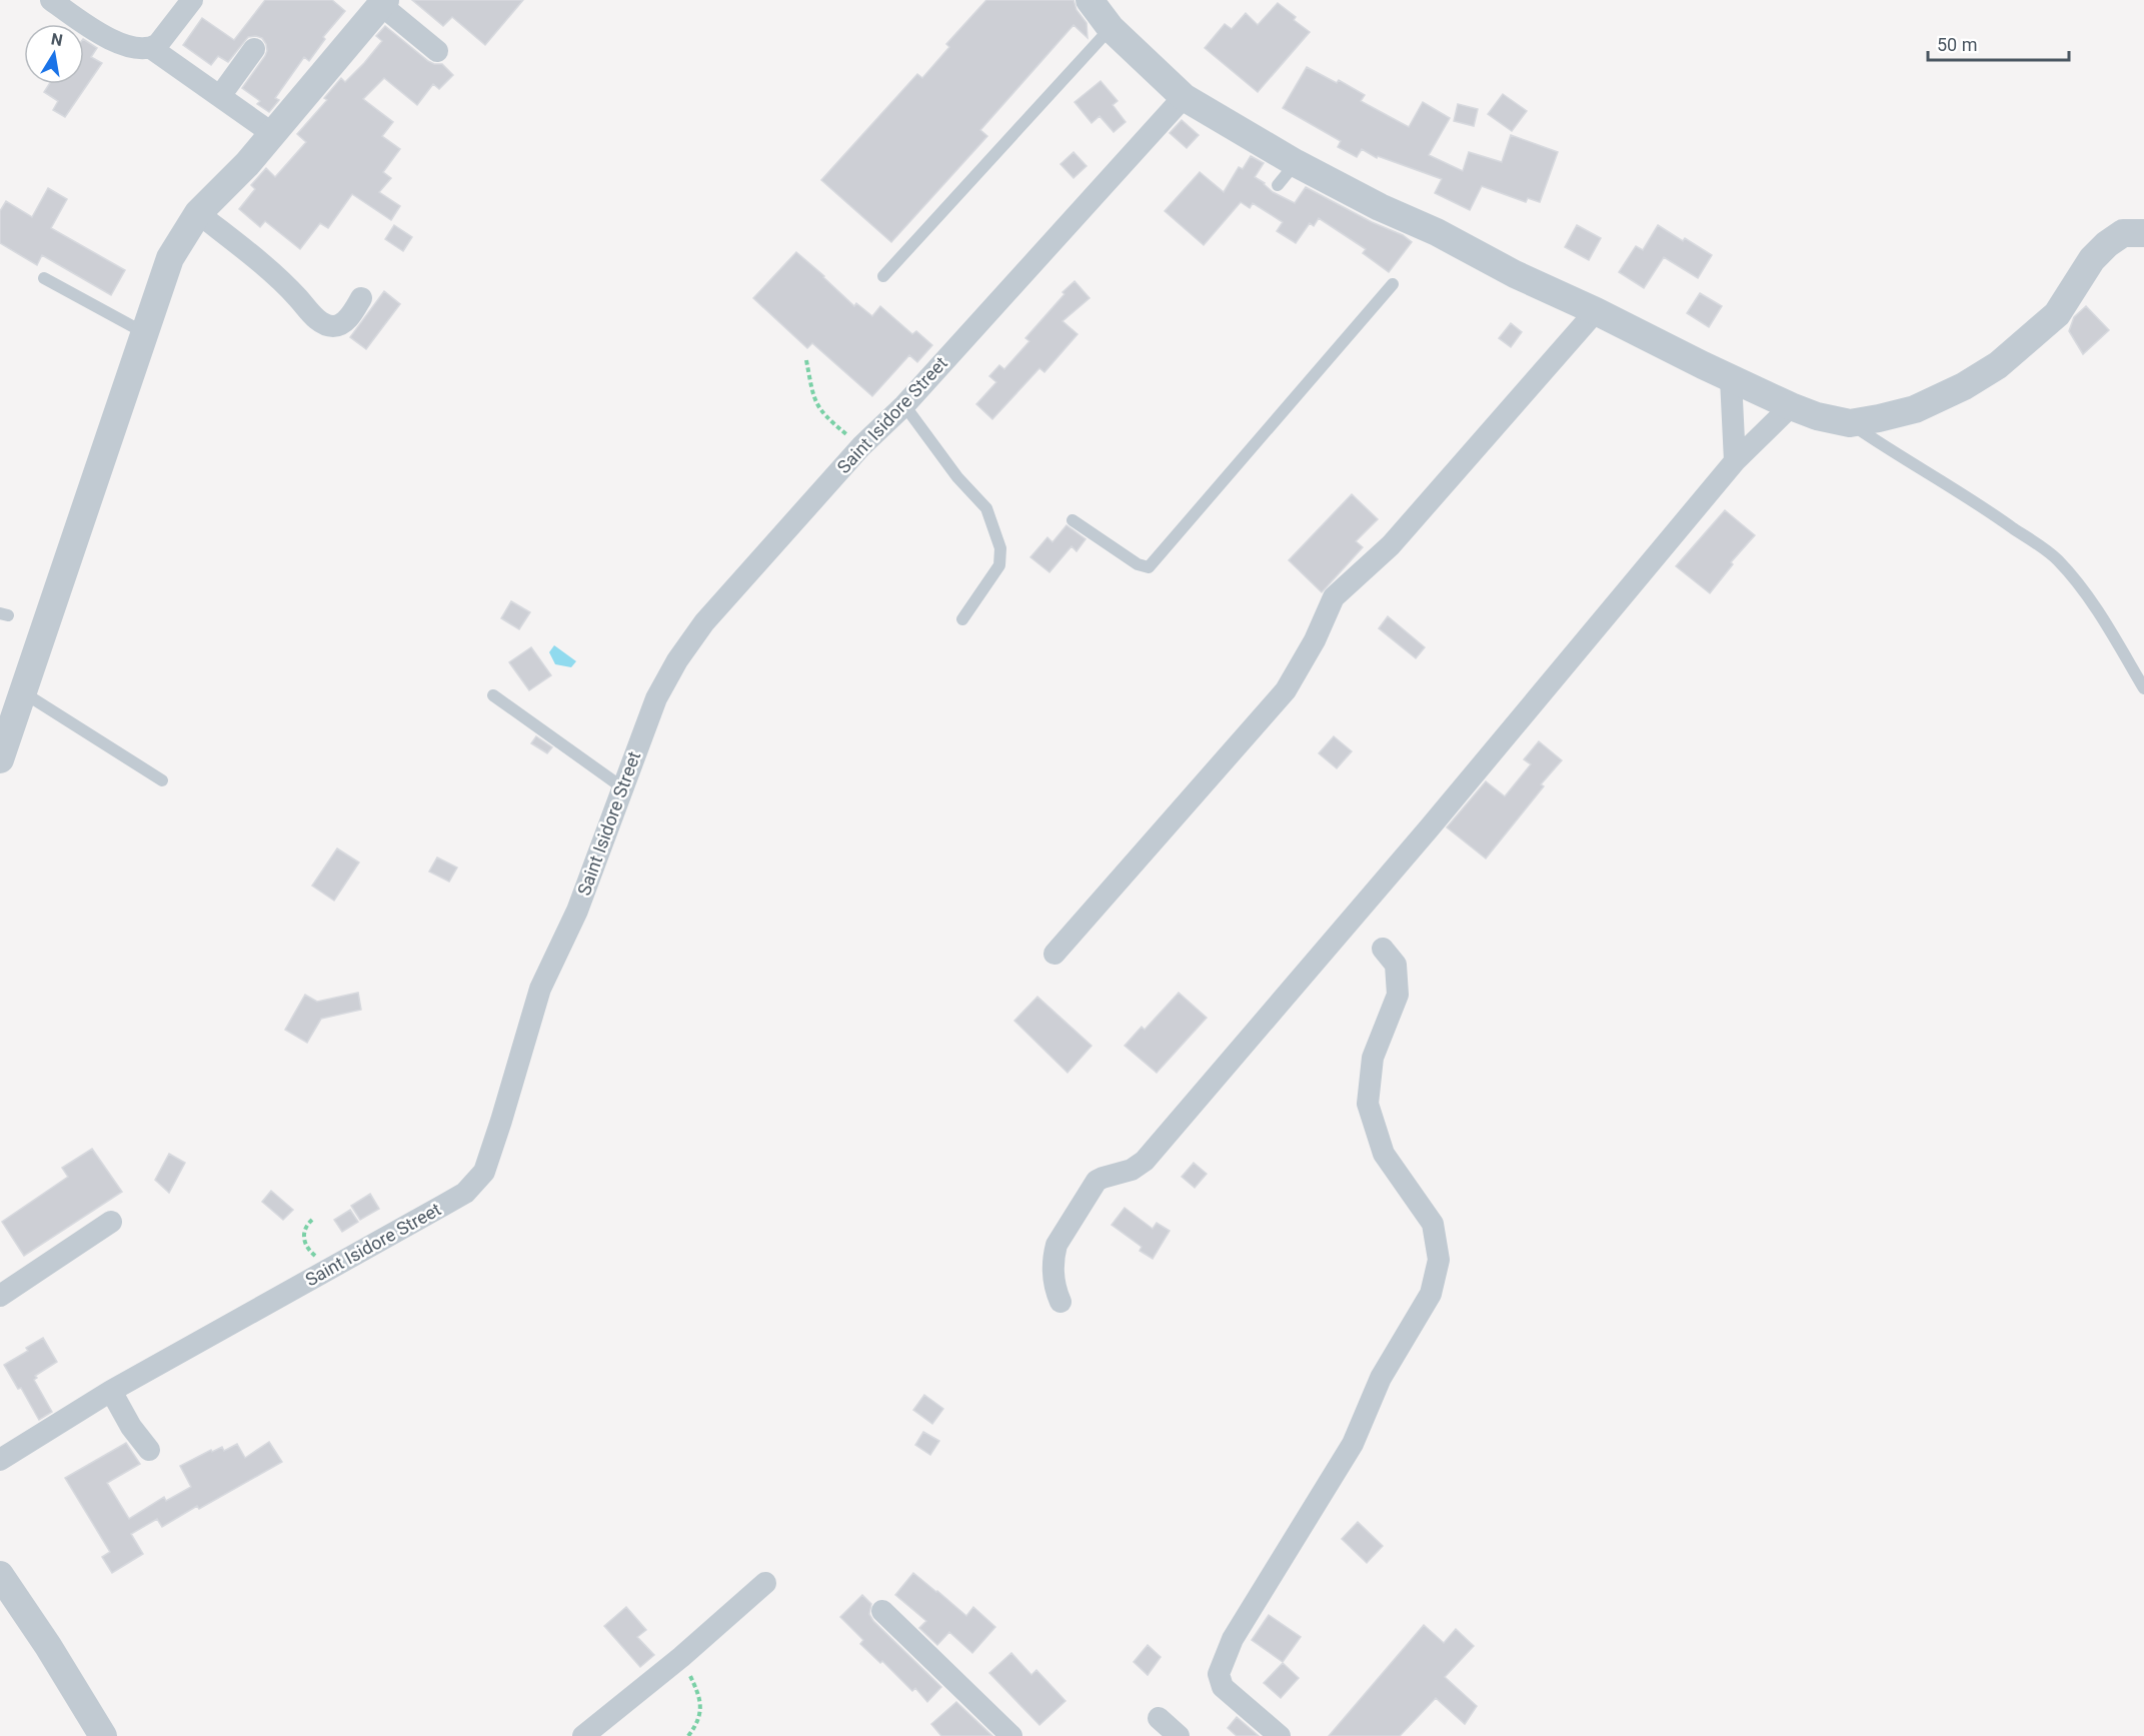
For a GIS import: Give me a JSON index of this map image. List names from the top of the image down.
{
  "streets": {
    "street": ["Saint Isidore Street"]
  },
  "scale_bar": "50 m",
  "north": "top"
}
